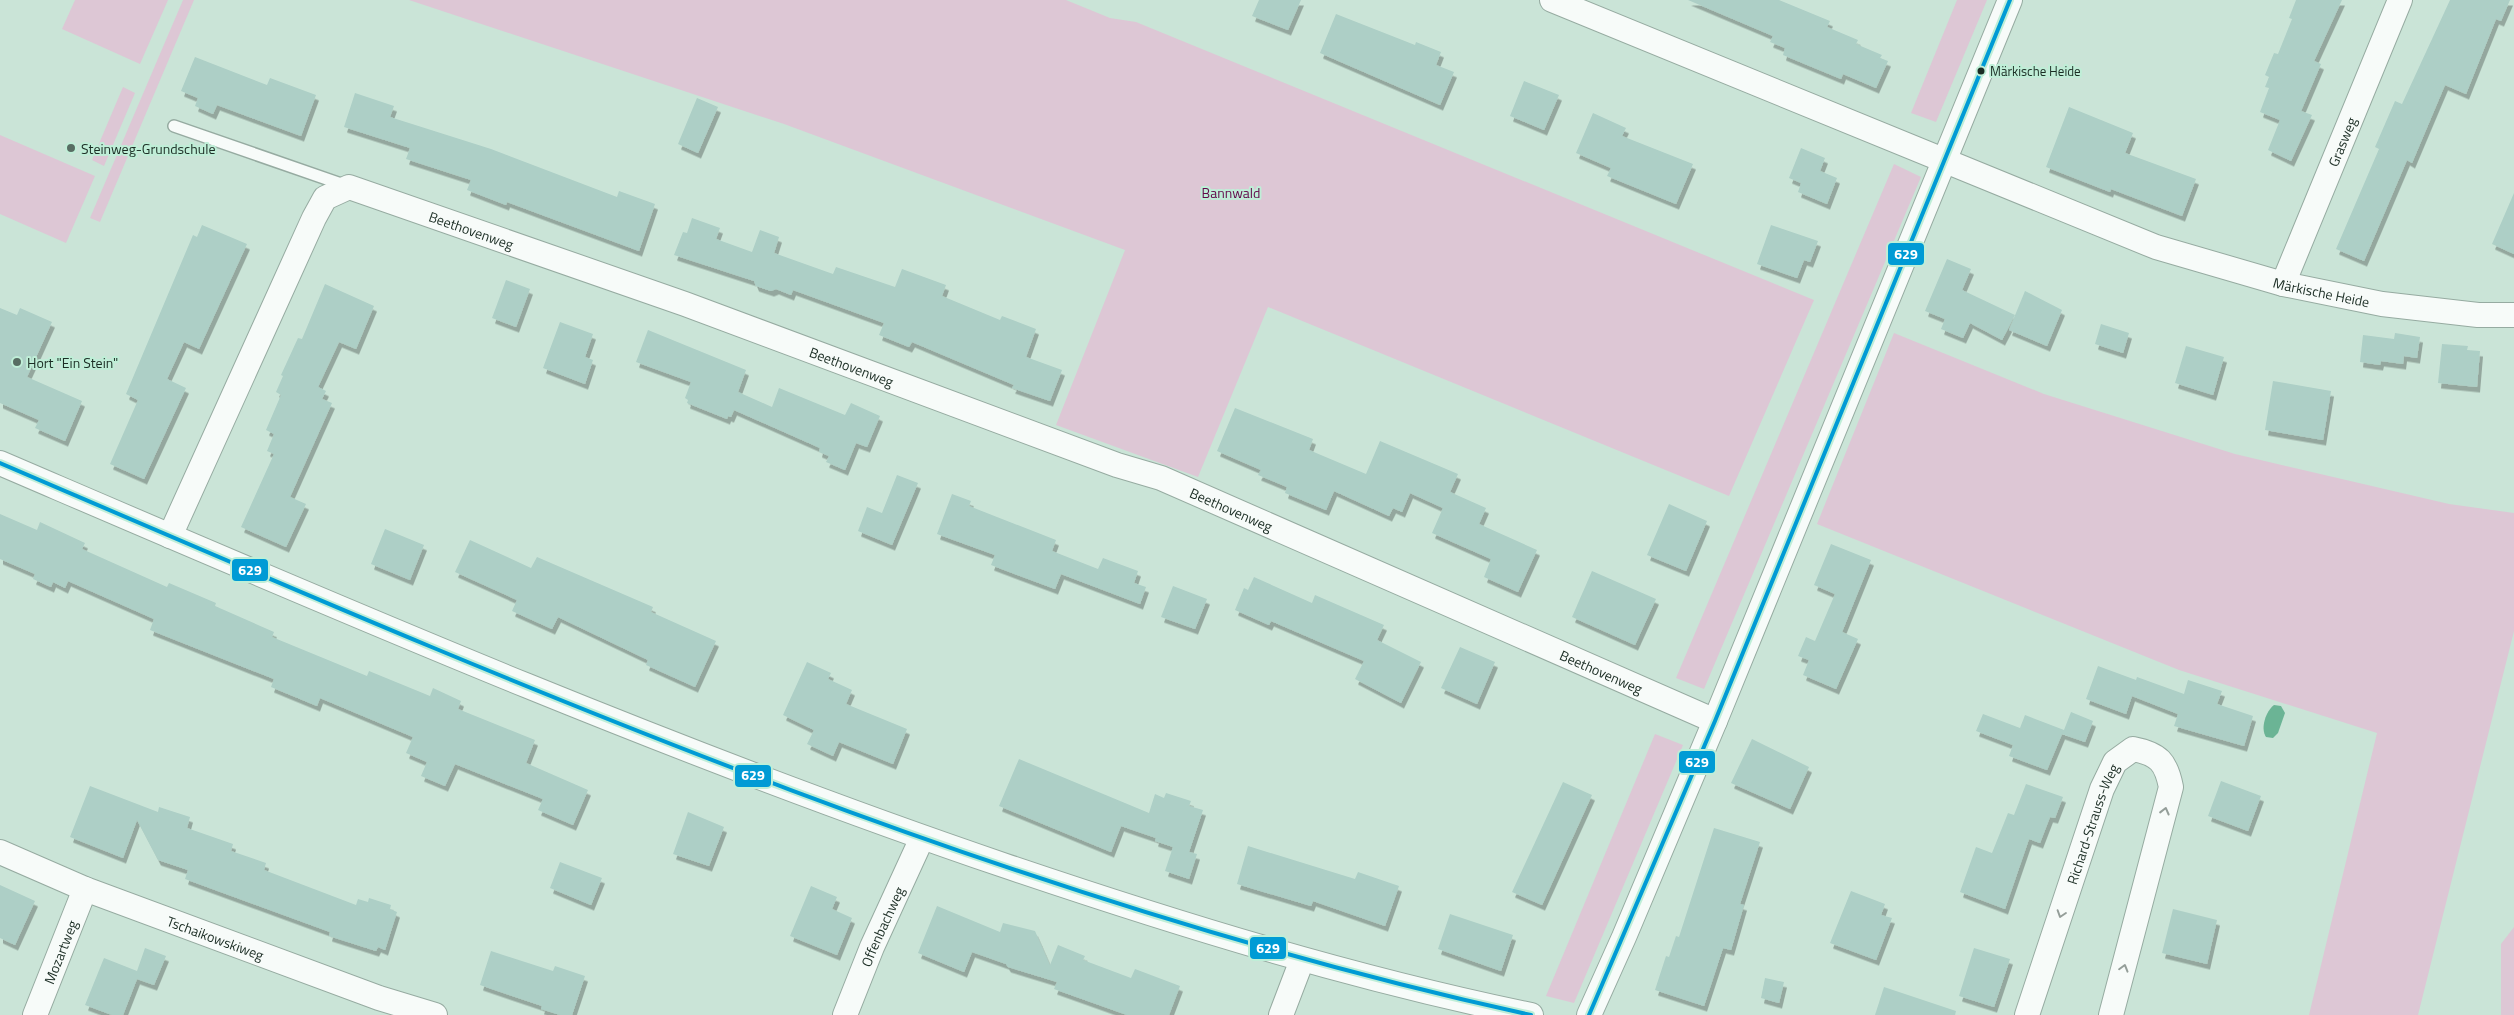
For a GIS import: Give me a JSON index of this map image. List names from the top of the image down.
{
  "streets": {
    "street": [
      "Grasweg",
      "Beethovenweg",
      "Märkische Heide",
      "Richard-Strauss-Weg",
      "Offenbachweg",
      "Tschaikowskiweg",
      "Mozartweg"
    ]
  },
  "crossings": [
    ["Grasweg", "Märkische Heide"],
    ["Tschaikowskiweg", "Mozartweg"]
  ],
  "parks": ["Bannwald"],
  "places": ["Märkische Heide", "Steinweg-Grundschule", "Hort \"Ein Stein\""],
  "lines": ["transit line 629"]
}
